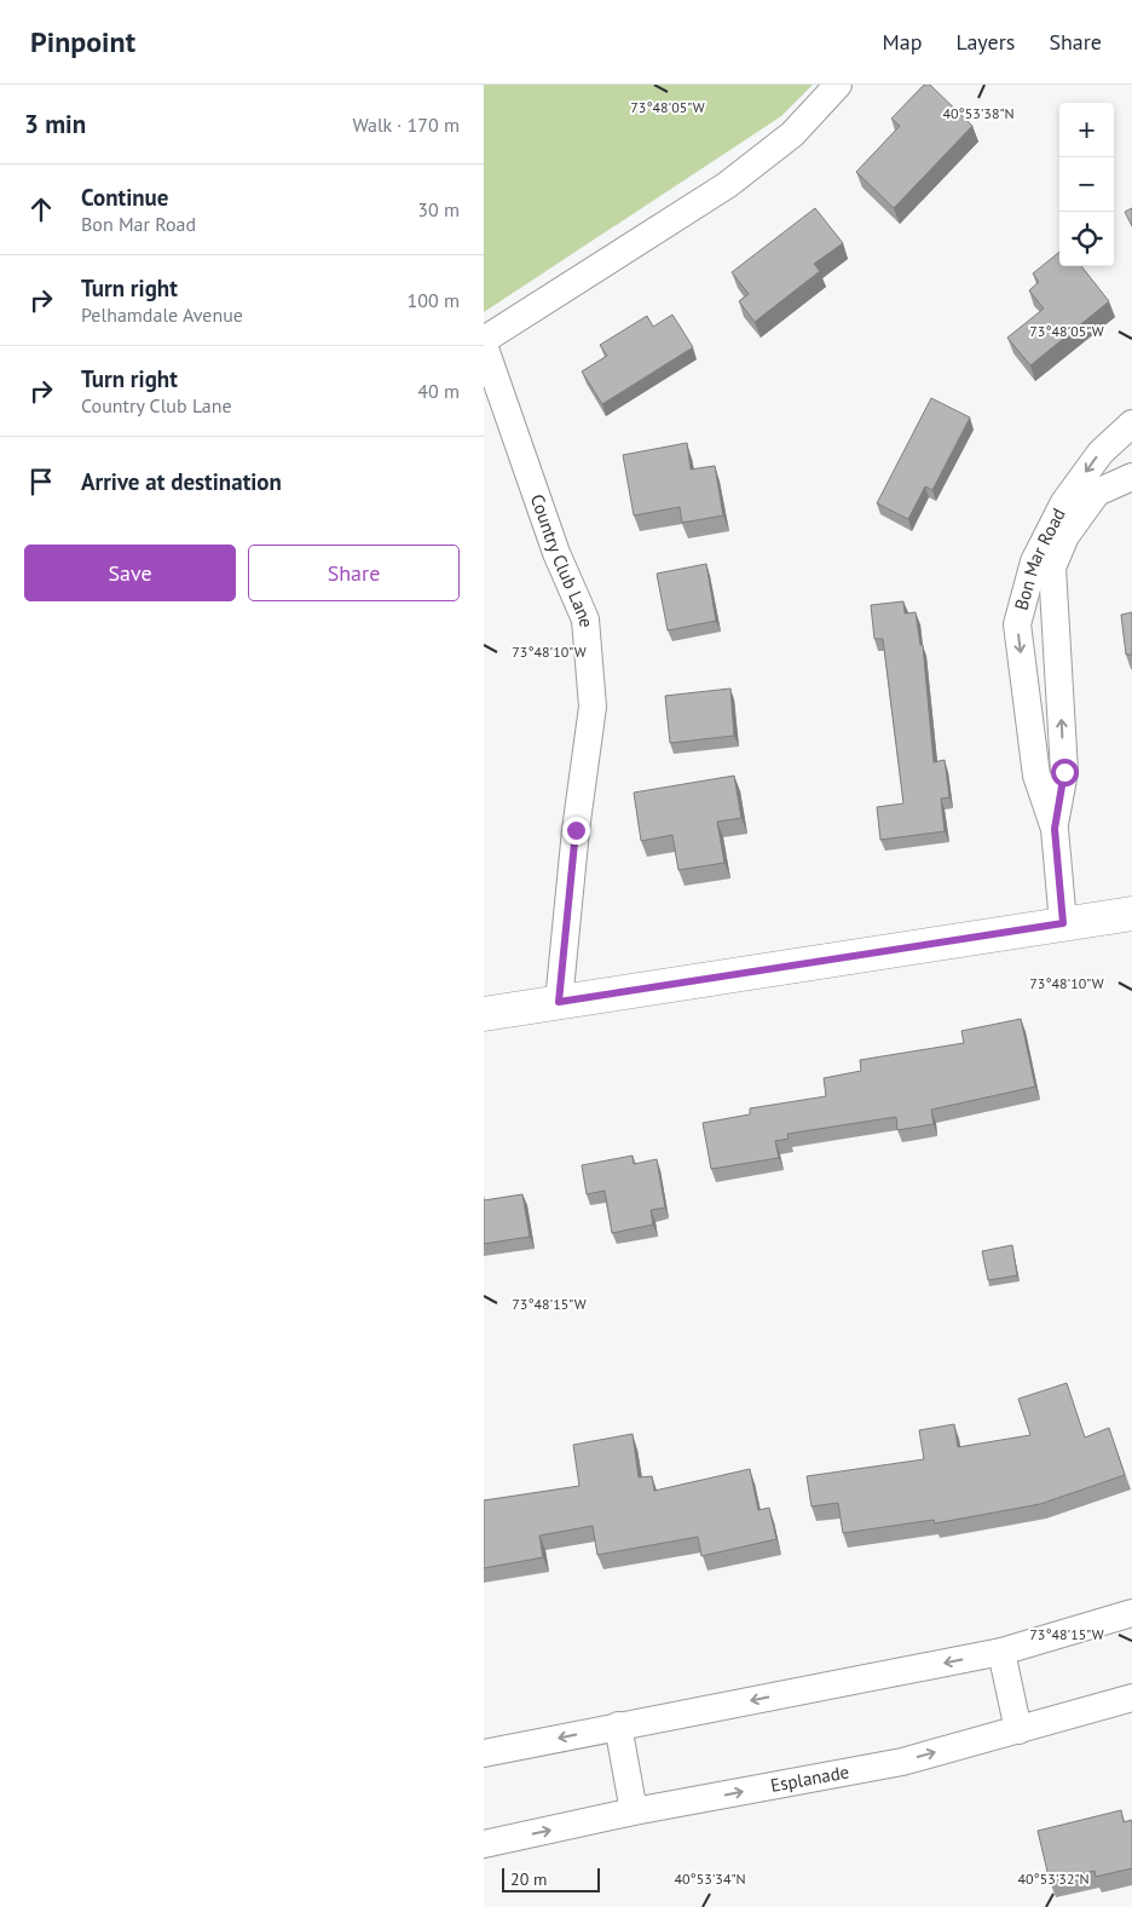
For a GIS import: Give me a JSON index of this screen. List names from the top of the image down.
{
  "streets": {
    "street": ["Bon Mar Road", "Country Club Lane", "Esplanade"]
  },
  "scale_bar": "20 m",
  "page": {
    "header": "Pinpoint",
    "nav": ["Map", "Layers", "Share"],
    "heading": ["3 min", "Walk · 170 m"],
    "map_buttons": ["+", "−"],
    "list": [
      ["Continue", "Bon Mar Road", "30 m"],
      ["Turn right", "Pelhamdale Avenue", "100 m"],
      ["Turn right", "Country Club Lane", "40 m"],
      "Arrive at destination"
    ],
    "buttons": ["Save", "Share"],
    "scale": "20 m"
  },
  "coordinates": [
    "73°48'05\"W",
    "40°53'38\"N",
    "73°48'10\"W",
    "73°48'15\"W",
    "40°53'34\"N",
    "40°53'32\"N"
  ]
}
